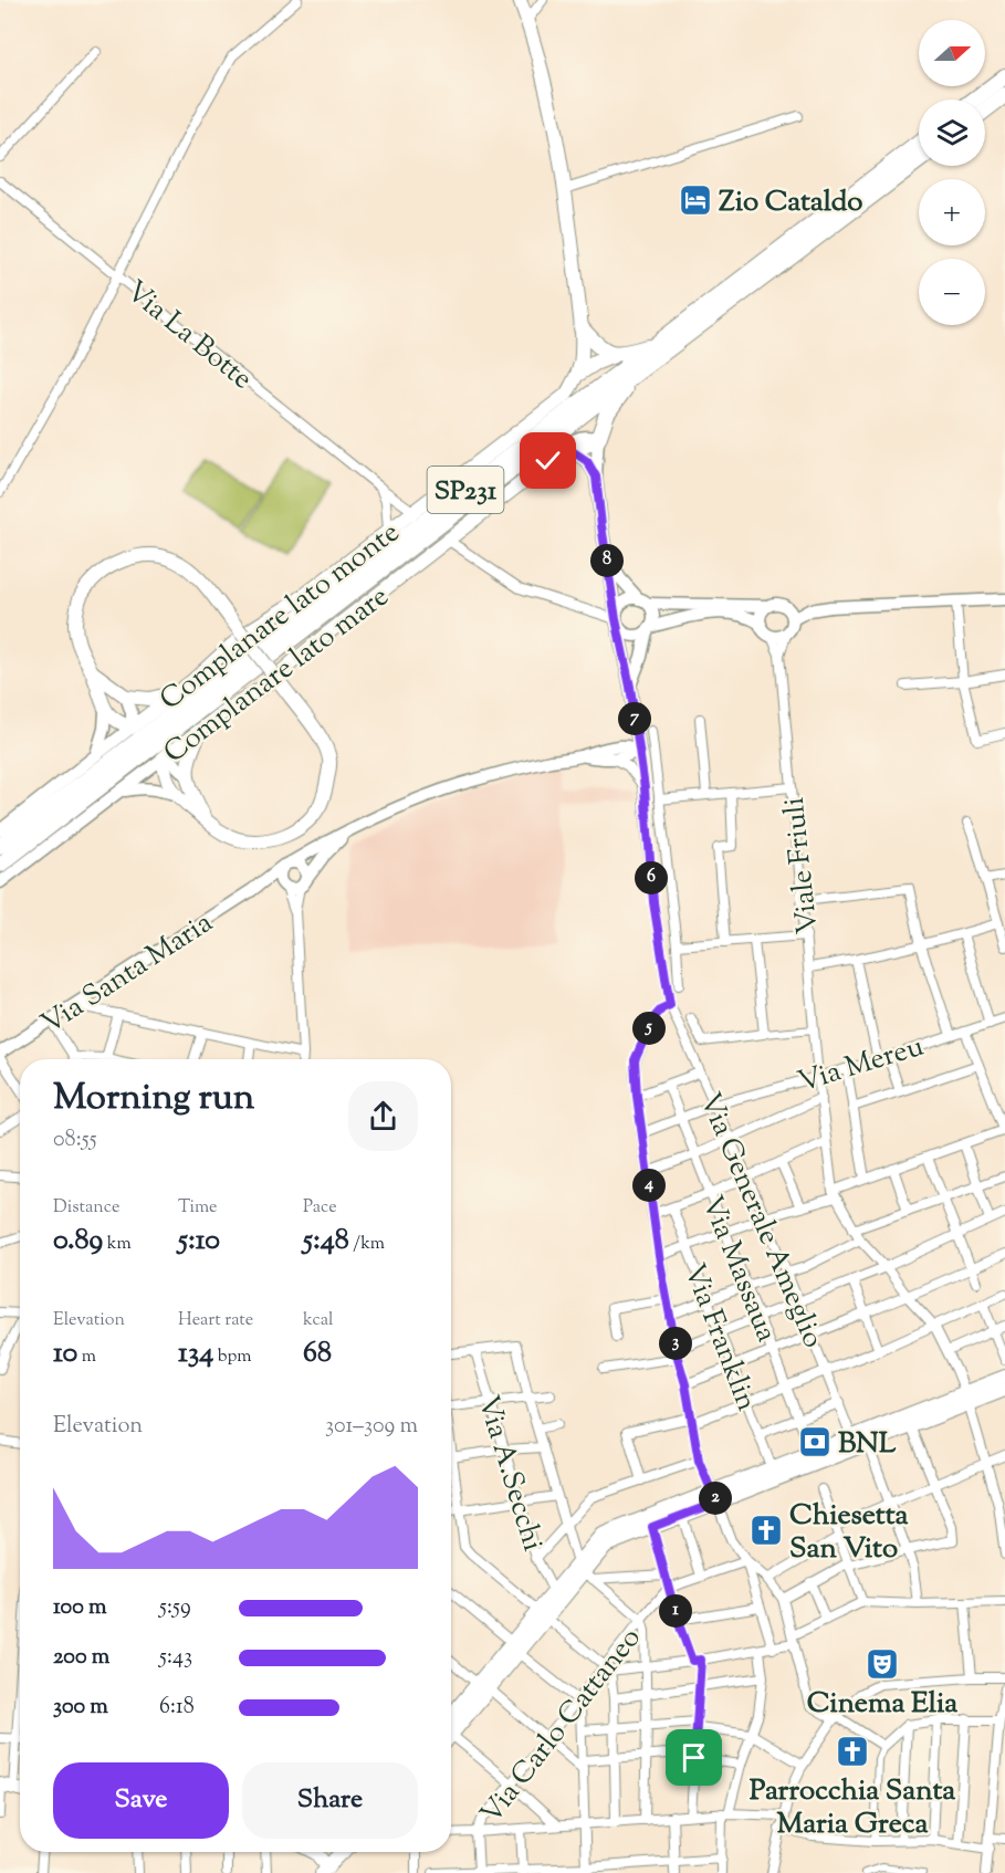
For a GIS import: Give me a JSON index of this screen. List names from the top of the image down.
{
  "streets": {
    "highway": ["SP231"],
    "main road": ["Complanare lato monte", "Complanare lato mare"],
    "street": [
      "Via La Botte",
      "Viale Friuli",
      "Via Santa Maria",
      "Via Mereu",
      "Via Generale Ameglio",
      "Via Massaua",
      "Via Franklin",
      "Via A.Secchi",
      "Via Carlo Cattaneo"
    ]
  },
  "crossings": [
    ["Via La Botte", "Complanare lato monte"],
    ["Viale Friuli", "Via Mereu"],
    ["Via Santa Maria", "Via Generale Ameglio"],
    ["Via Mereu", "Via Generale Ameglio"],
    ["Via Mereu", "Via Massaua"]
  ],
  "places": {
    "hotel": ["Zio Cataldo"],
    "bank": ["BNL"],
    "church": ["Chiesetta San Vito", "Parrocchia Santa Maria Greca"],
    "theatre": ["Cinema Elia"]
  },
  "north": "right",
  "page": {
    "map_buttons": ["+", "−"],
    "pins": [
      "8",
      "7",
      "6",
      "5",
      "4",
      "3",
      "2",
      "1"
    ],
    "heading": ["Morning run", "08:55"],
    "stats": [
      ["Distance", "0.89 km"],
      ["Time", "5:10"],
      ["Pace", "5:48 /km"],
      ["Elevation", "10 m"],
      ["Heart rate", "134 bpm"],
      ["kcal", "68"]
    ],
    "chart": ["Elevation", "301–309 m"],
    "list": [
      {
        "name": "100 m",
        "note": "5:59"
      },
      {
        "name": "200 m",
        "note": "5:43"
      },
      {
        "name": "300 m",
        "note": "6:18"
      }
    ],
    "buttons": ["Save", "Share"]
  }
}
